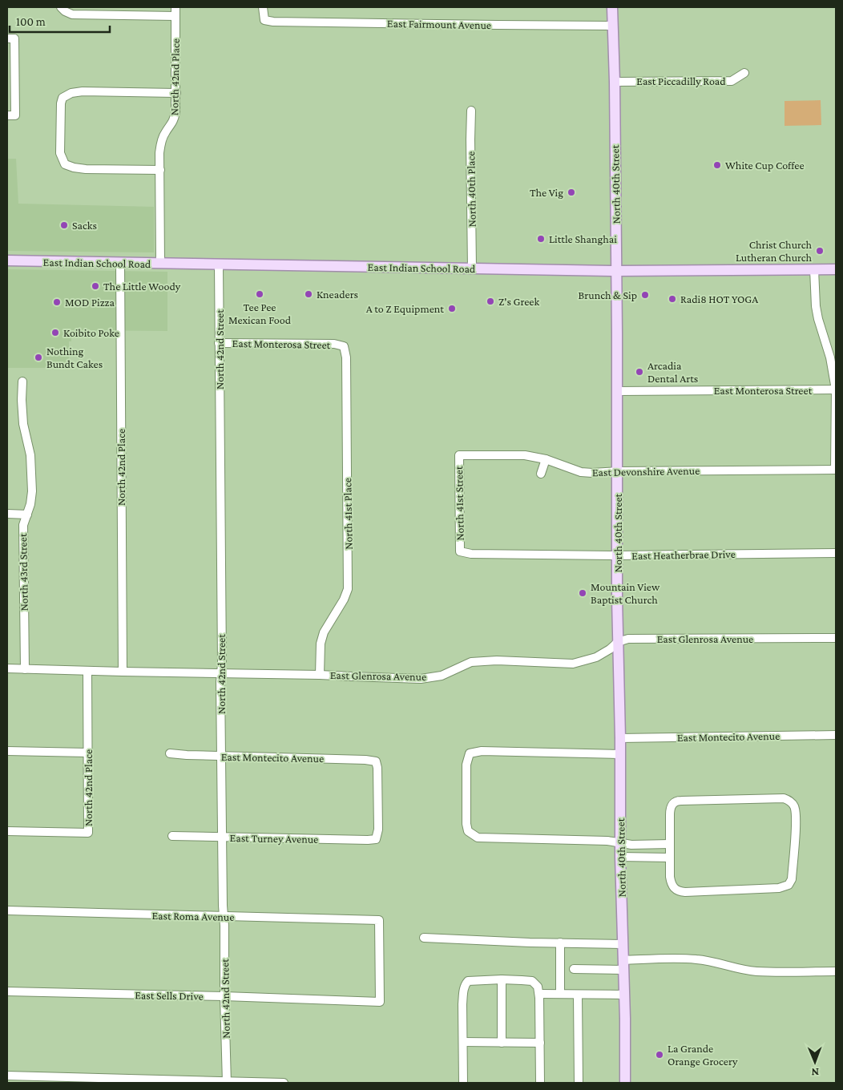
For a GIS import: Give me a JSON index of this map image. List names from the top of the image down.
{
  "streets": {
    "main road": ["North 40th Street", "East Indian School Road"],
    "street": [
      "East Fairmount Avenue",
      "North 42nd Place",
      "East Piccadilly Road",
      "North 40th Place",
      "East Monterosa Street",
      "North 42nd Street",
      "East Devonshire Avenue",
      "North 41st Street",
      "North 41st Place",
      "East Heatherbrae Drive",
      "North 43rd Street",
      "East Glenrosa Avenue",
      "East Montecito Avenue",
      "East Turney Avenue",
      "East Roma Avenue",
      "East Sells Drive"
    ]
  },
  "crossings": [
    ["East Fairmount Avenue", "North 40th Street"],
    ["North 42nd Place", "East Indian School Road"],
    ["North 42nd Place", "East Glenrosa Avenue"],
    ["East Piccadilly Road", "North 40th Street"],
    ["North 40th Street", "East Indian School Road"],
    ["North 40th Street", "East Monterosa Street"],
    ["North 40th Street", "East Devonshire Avenue"],
    ["North 40th Street", "East Heatherbrae Drive"],
    ["North 40th Street", "East Glenrosa Avenue"],
    ["North 40th Street", "East Montecito Avenue"],
    ["North 40th Place", "East Indian School Road"],
    ["East Indian School Road", "North 42nd Street"],
    ["East Monterosa Street", "North 42nd Street"],
    ["East Monterosa Street", "North 41st Place"],
    ["North 42nd Street", "East Glenrosa Avenue"],
    ["North 42nd Street", "East Montecito Avenue"],
    ["North 42nd Street", "East Turney Avenue"],
    ["North 42nd Street", "East Roma Avenue"],
    ["North 42nd Street", "East Sells Drive"],
    ["East Devonshire Avenue", "North 41st Street"],
    ["North 41st Street", "East Heatherbrae Drive"],
    ["North 41st Place", "East Glenrosa Avenue"],
    ["North 43rd Street", "East Glenrosa Avenue"],
    ["East Montecito Avenue", "East Turney Avenue"],
    ["East Roma Avenue", "East Sells Drive"]
  ],
  "places": [
    "White Cup Coffee",
    "The Vig",
    "Sacks",
    "Little Shanghai",
    "Christ Church Lutheran Church",
    "The Little Woody",
    "Tee Pee Mexican Food",
    "Kneaders",
    "Brunch & Sip",
    "Radi8 HOT YOGA",
    "Z's Greek",
    "MOD Pizza",
    "A to Z Equipment",
    "Koibito Poke",
    "Nothing Bundt Cakes",
    "Arcadia Dental Arts",
    "Mountain View Baptist Church",
    "La Grande Orange Grocery"
  ],
  "scale_bar": "100 m",
  "north": "bottom"
}
